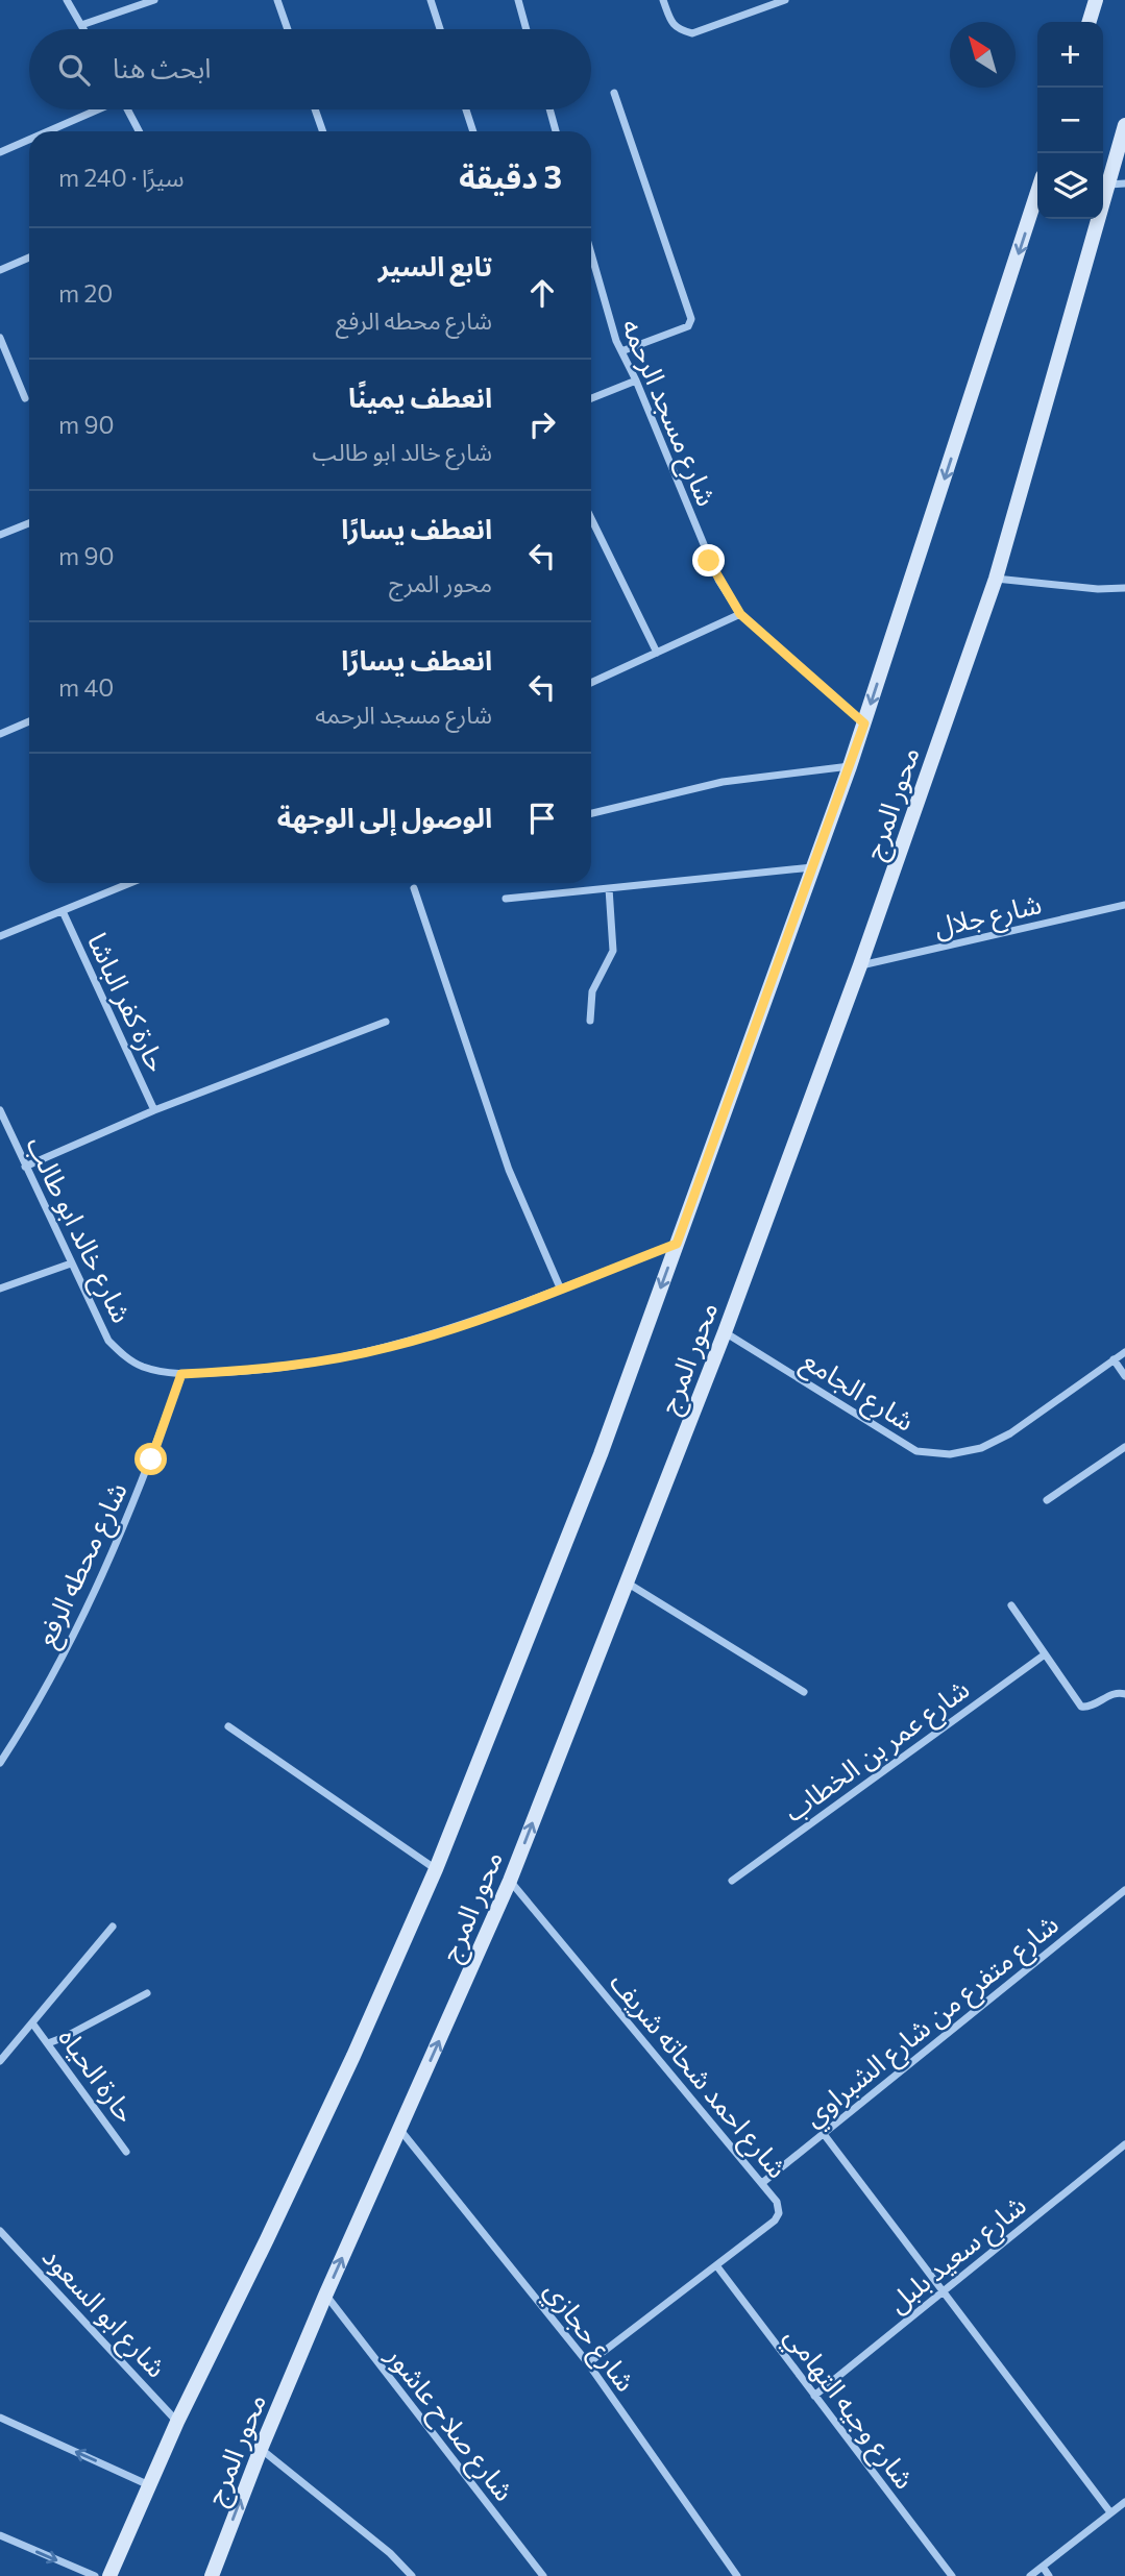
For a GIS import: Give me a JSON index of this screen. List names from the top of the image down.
{
  "streets": {
    "main road": ["محور المرج"],
    "street": [
      "شارع مسجد الرحمه",
      "شارع جلال",
      "حارة كفر الباشا",
      "شارع خالد ابو طالب",
      "شارع الجامع",
      "شارع محطه الرفع",
      "شارع عمر بن الخطاب",
      "شارع متفرع من شارع الشبراوي",
      "حارة الحياه",
      "شارع احمد شحاته شريف",
      "شارع سعيد بلبل",
      "شارع ابو السعود",
      "شارع حجازي",
      "شارع وجيه التهامي",
      "شارع صلاح عاشور"
    ]
  },
  "crossings": [
    ["شارع مسجد الرحمه", "محور المرج"],
    ["محور المرج", "شارع جلال"],
    ["محور المرج", "شارع خالد ابو طالب"],
    ["محور المرج", "شارع الجامع"],
    ["محور المرج", "شارع احمد شحاته شريف"],
    ["محور المرج", "شارع ابو السعود"],
    ["محور المرج", "شارع حجازي"],
    ["محور المرج", "شارع صلاح عاشور"],
    ["شارع خالد ابو طالب", "شارع محطه الرفع"],
    ["شارع متفرع من شارع الشبراوي", "شارع احمد شحاته شريف"],
    ["شارع احمد شحاته شريف", "شارع حجازي"],
    ["شارع احمد شحاته شريف", "شارع وجيه التهامي"],
    ["شارع سعيد بلبل", "شارع وجيه التهامي"]
  ],
  "north": "top left",
  "page": {
    "map_buttons": ["+", "−"],
    "search": "ابحث هنا",
    "heading": ["3 دقيقة", "سيرًا · 240 m"],
    "list": [
      ["تابع السير", "شارع محطه الرفع", "20 m"],
      ["انعطف يمينًا", "شارع خالد ابو طالب", "90 m"],
      ["انعطف يسارًا", "محور المرج", "90 m"],
      ["انعطف يسارًا", "شارع مسجد الرحمه", "40 m"],
      "الوصول إلى الوجهة"
    ]
  }
}
